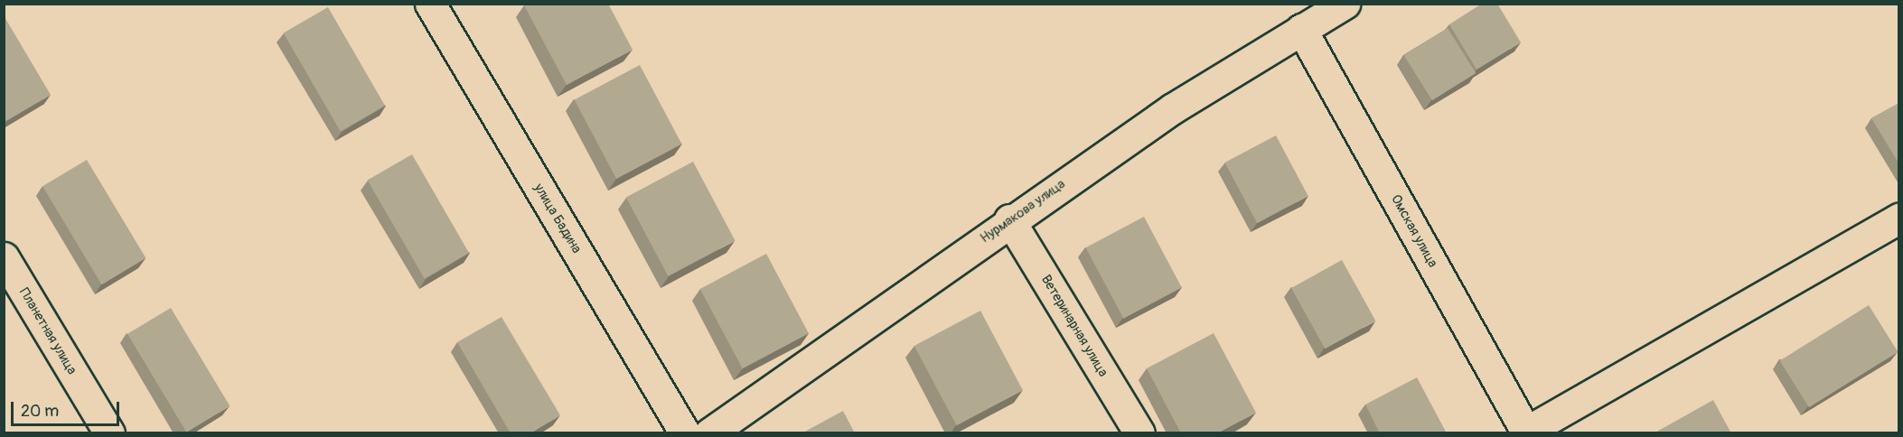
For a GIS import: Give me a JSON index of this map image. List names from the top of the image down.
{
  "streets": {
    "street": [
      "Нурмакова улица",
      "улица Бадина",
      "Омская улица",
      "Ветеринарная улица",
      "Планетная улица"
    ]
  },
  "crossings": [
    ["Нурмакова улица", "Омская улица"],
    ["Нурмакова улица", "Ветеринарная улица"]
  ],
  "scale_bar": "20 m"
}
